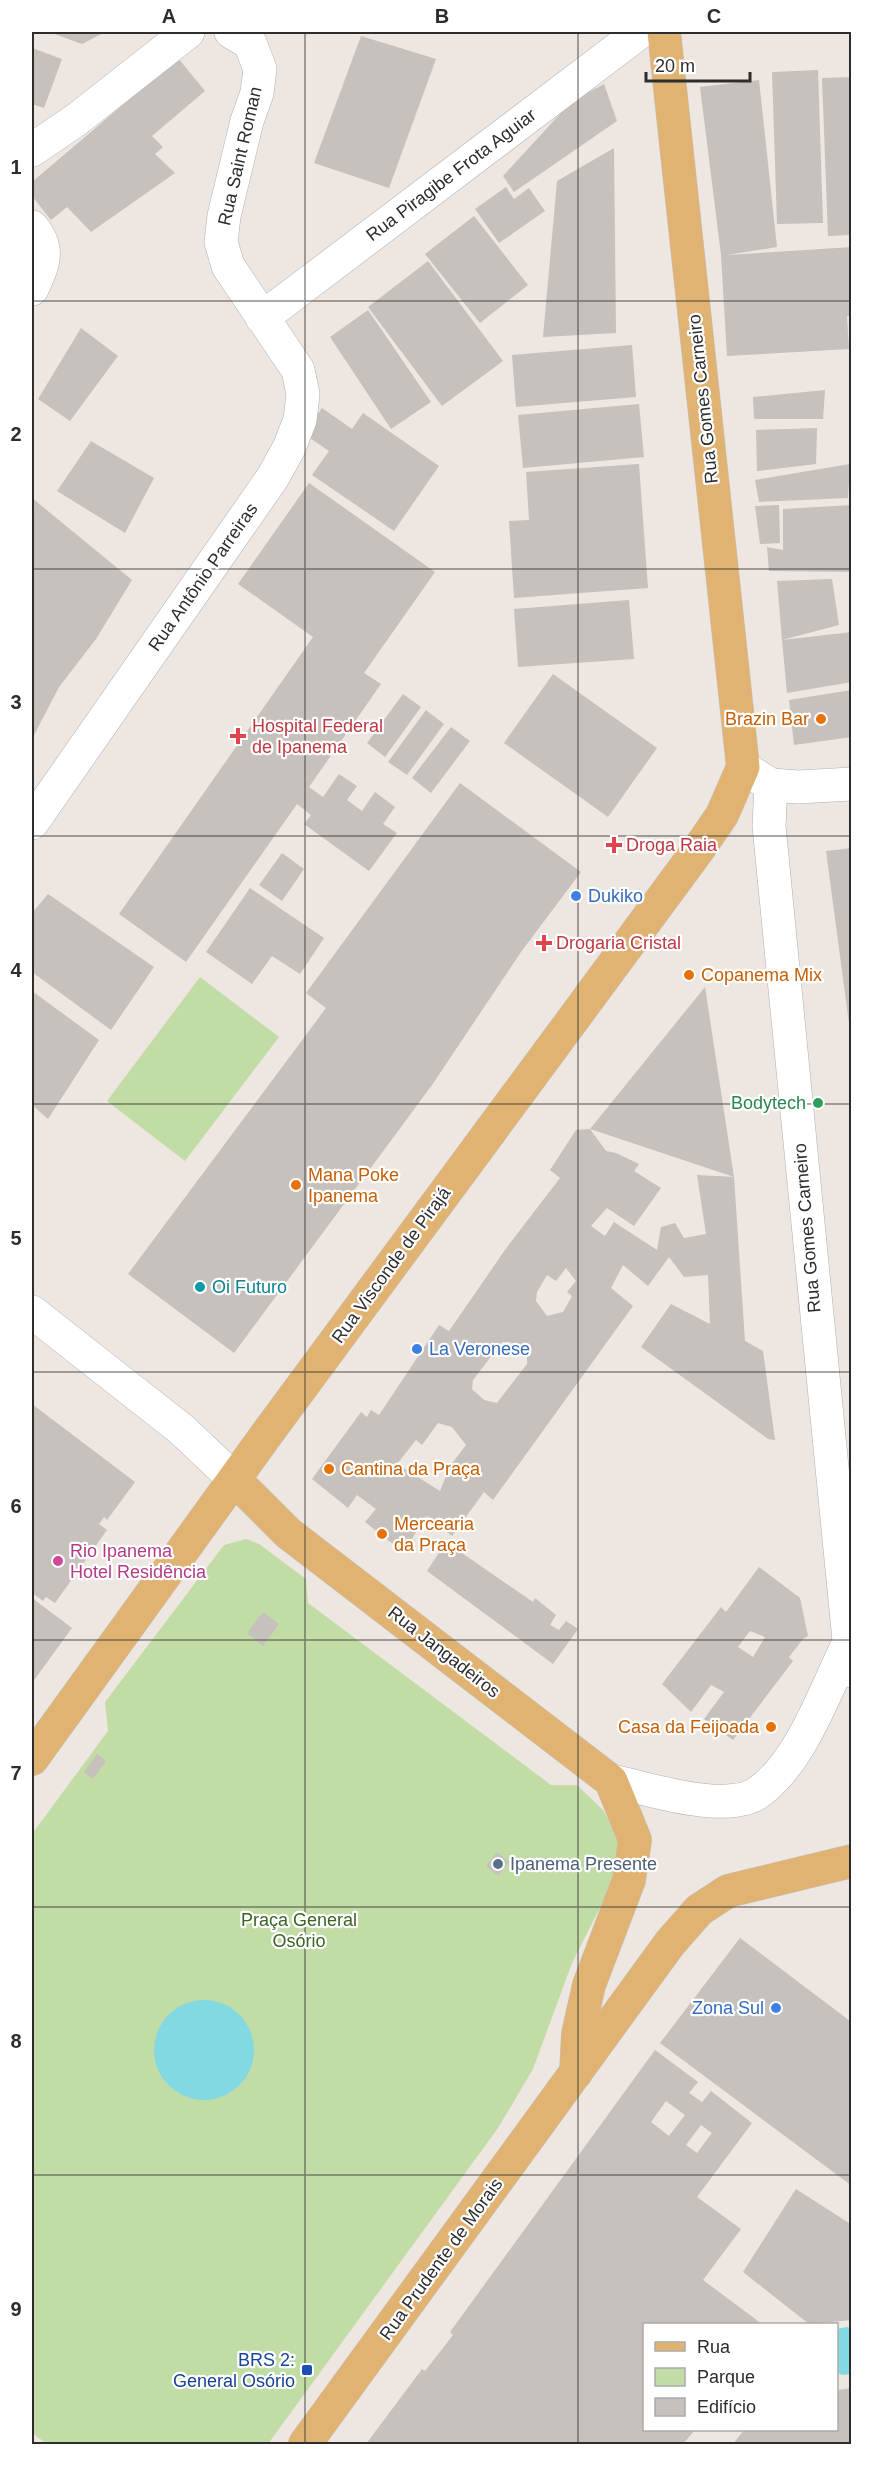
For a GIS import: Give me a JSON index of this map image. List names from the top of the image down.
{
  "streets": {
    "main road": [
      "Rua Gomes Carneiro",
      "Rua Visconde de Pirajá",
      "Rua Jangadeiros",
      "Rua Prudente de Morais"
    ],
    "street": ["Rua Saint Roman", "Rua Piragibe Frota Aguiar", "Rua Antônio Parreiras"]
  },
  "crossings": [
    ["Rua Saint Roman", "Rua Piragibe Frota Aguiar"],
    ["Rua Saint Roman", "Rua Antônio Parreiras"],
    ["Rua Piragibe Frota Aguiar", "Rua Antônio Parreiras"],
    ["Rua Gomes Carneiro", "Rua Visconde de Pirajá"],
    ["Rua Gomes Carneiro", "Rua Jangadeiros"],
    ["Rua Visconde de Pirajá", "Rua Jangadeiros"]
  ],
  "parks": ["Praça General Osório"],
  "places": {
    "other": [
      "Brazin Bar",
      "Dukiko",
      "Copanema Mix",
      "Bodytech",
      "Mana Poke Ipanema",
      "Oi Futuro",
      "La Veronese",
      "Cantina da Praça",
      "Mercearia da Praça",
      "Rio Ipanema Hotel Residência",
      "Casa da Feijoada",
      "Ipanema Presente",
      "Zona Sul"
    ],
    "health": ["Hospital Federal de Ipanema", "Droga Raia", "Drogaria Cristal"],
    "transit": ["BRS 2: General Osório"]
  },
  "legend": ["Rua", "Parque", "Edifício"],
  "scale_bar": "20 m",
  "grid": {
    "columns": ["A", "B", "C"],
    "rows": [
      "1",
      "2",
      "3",
      "4",
      "5",
      "6",
      "7",
      "8",
      "9"
    ]
  }
}
